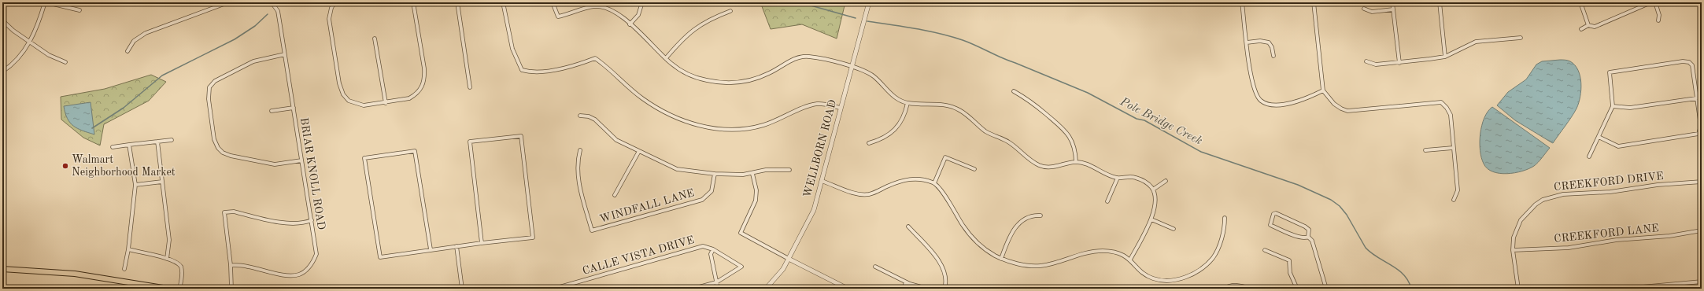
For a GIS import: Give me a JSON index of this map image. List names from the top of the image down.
{
  "streets": {
    "street": [
      "WELLBORN ROAD",
      "BRIAR KNOLL ROAD",
      "CREEKFORD DRIVE",
      "WINDFALL LANE",
      "CREEKFORD LANE",
      "CALLE VISTA DRIVE"
    ]
  },
  "crossings": [
    ["CREEKFORD DRIVE", "CREEKFORD LANE"]
  ],
  "water": ["Pole Bridge Creek"],
  "places": ["Walmart Neighborhood Market"]
}
